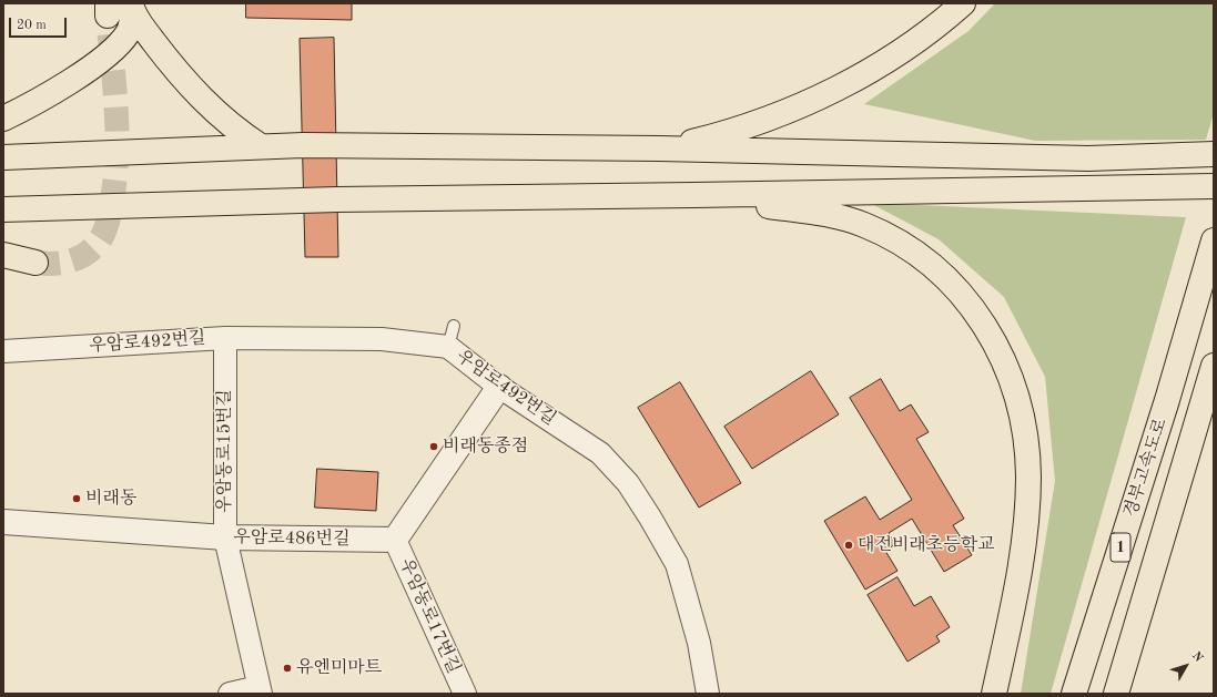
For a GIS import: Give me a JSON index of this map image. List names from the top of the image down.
{
  "streets": {
    "main road": ["경부고속도로", "1"],
    "street": [
      "우암로492번길",
      "우암동로15번길",
      "우암로486번길",
      "우암동로17번길"
    ]
  },
  "crossings": [
    ["우암로492번길", "우암동로15번길"],
    ["우암동로15번길", "우암로486번길"],
    ["우암로486번길", "우암동로17번길"]
  ],
  "places": [
    "비래동종점",
    "비래동",
    "대전비래초등학교",
    "유엔미마트"
  ],
  "scale_bar": "20 m",
  "north": "top right"
}
